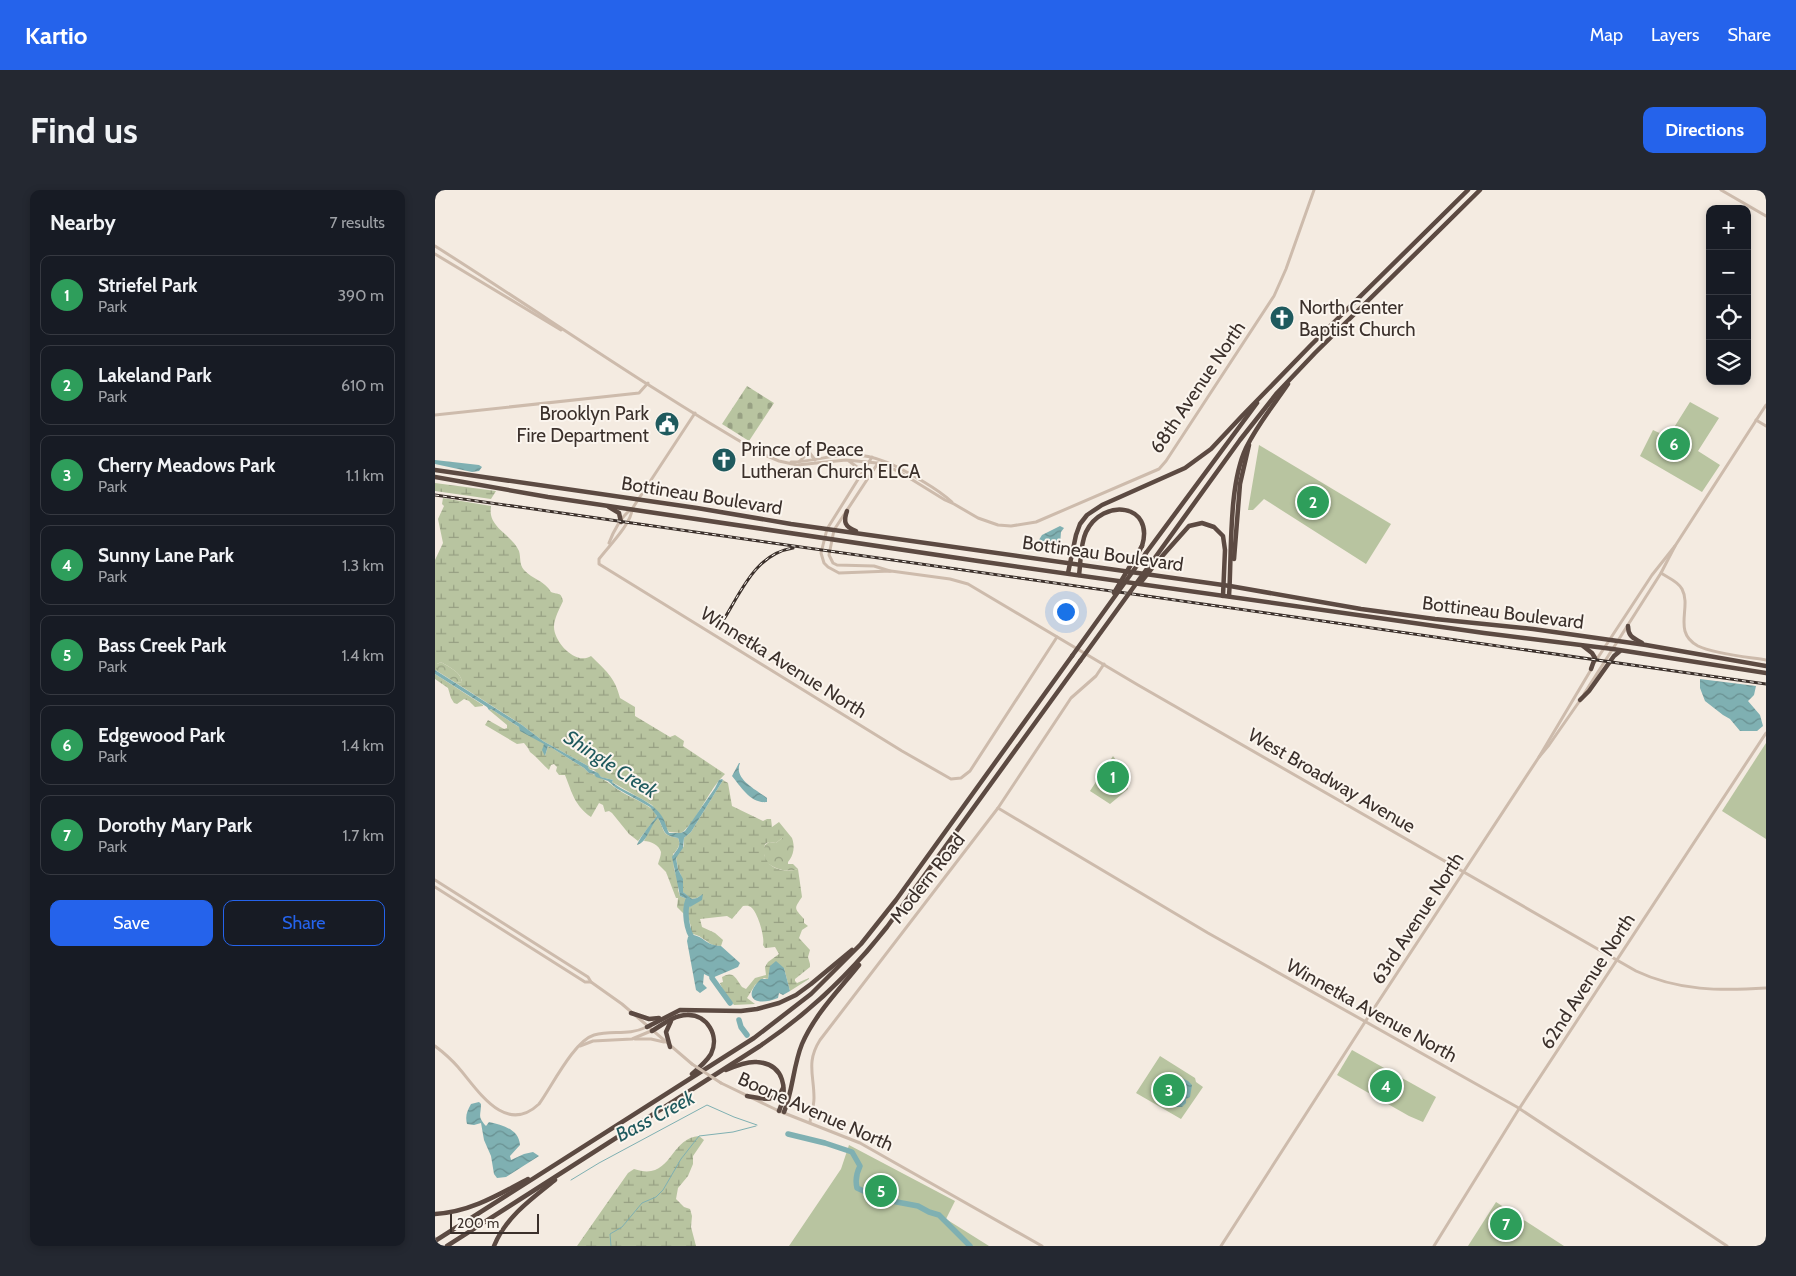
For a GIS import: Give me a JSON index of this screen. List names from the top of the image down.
{
  "streets": {
    "highway": ["Bottineau Boulevard"],
    "street": [
      "68th Avenue North",
      "Winnetka Avenue North",
      "West Broadway Avenue",
      "Modern Road",
      "63rd Avenue North",
      "62nd Avenue North",
      "Boone Avenue North"
    ]
  },
  "crossings": [
    ["Bottineau Boulevard", "West Broadway Avenue"],
    ["Bottineau Boulevard", "63rd Avenue North"],
    ["Winnetka Avenue North", "West Broadway Avenue"],
    ["Winnetka Avenue North", "Modern Road"],
    ["Winnetka Avenue North", "63rd Avenue North"],
    ["Winnetka Avenue North", "62nd Avenue North"],
    ["West Broadway Avenue", "Modern Road"],
    ["West Broadway Avenue", "63rd Avenue North"],
    ["West Broadway Avenue", "62nd Avenue North"],
    ["Modern Road", "Boone Avenue North"]
  ],
  "water": ["Shingle Creek", "Bass Creek"],
  "places": {
    "church": ["North Center Baptist Church", "Prince of Peace Lutheran Church ELCA"],
    "public building": ["Brooklyn Park Fire Department"]
  },
  "scale_bar": "200 m",
  "page": {
    "header": "Kartio",
    "nav": ["Map", "Layers", "Share"],
    "buttons": [
      "Directions",
      ["Save", "Share"]
    ],
    "title": "Find us",
    "heading": ["Nearby", "7 results"],
    "map_buttons": ["+", "−"],
    "list": [
      {
        "mark": "1",
        "name": "Striefel Park",
        "note": "Park",
        "value": "390 m"
      },
      {
        "mark": "2",
        "name": "Lakeland Park",
        "note": "Park",
        "value": "610 m"
      },
      {
        "mark": "3",
        "name": "Cherry Meadows Park",
        "note": "Park",
        "value": "1.1 km"
      },
      {
        "mark": "4",
        "name": "Sunny Lane Park",
        "note": "Park",
        "value": "1.3 km"
      },
      {
        "mark": "5",
        "name": "Bass Creek Park",
        "note": "Park",
        "value": "1.4 km"
      },
      {
        "mark": "6",
        "name": "Edgewood Park",
        "note": "Park",
        "value": "1.4 km"
      },
      {
        "mark": "7",
        "name": "Dorothy Mary Park",
        "note": "Park",
        "value": "1.7 km"
      }
    ],
    "pins": [
      "6",
      "2",
      "1",
      "4",
      "3",
      "5",
      "7"
    ],
    "scale": "200 m"
  }
}
